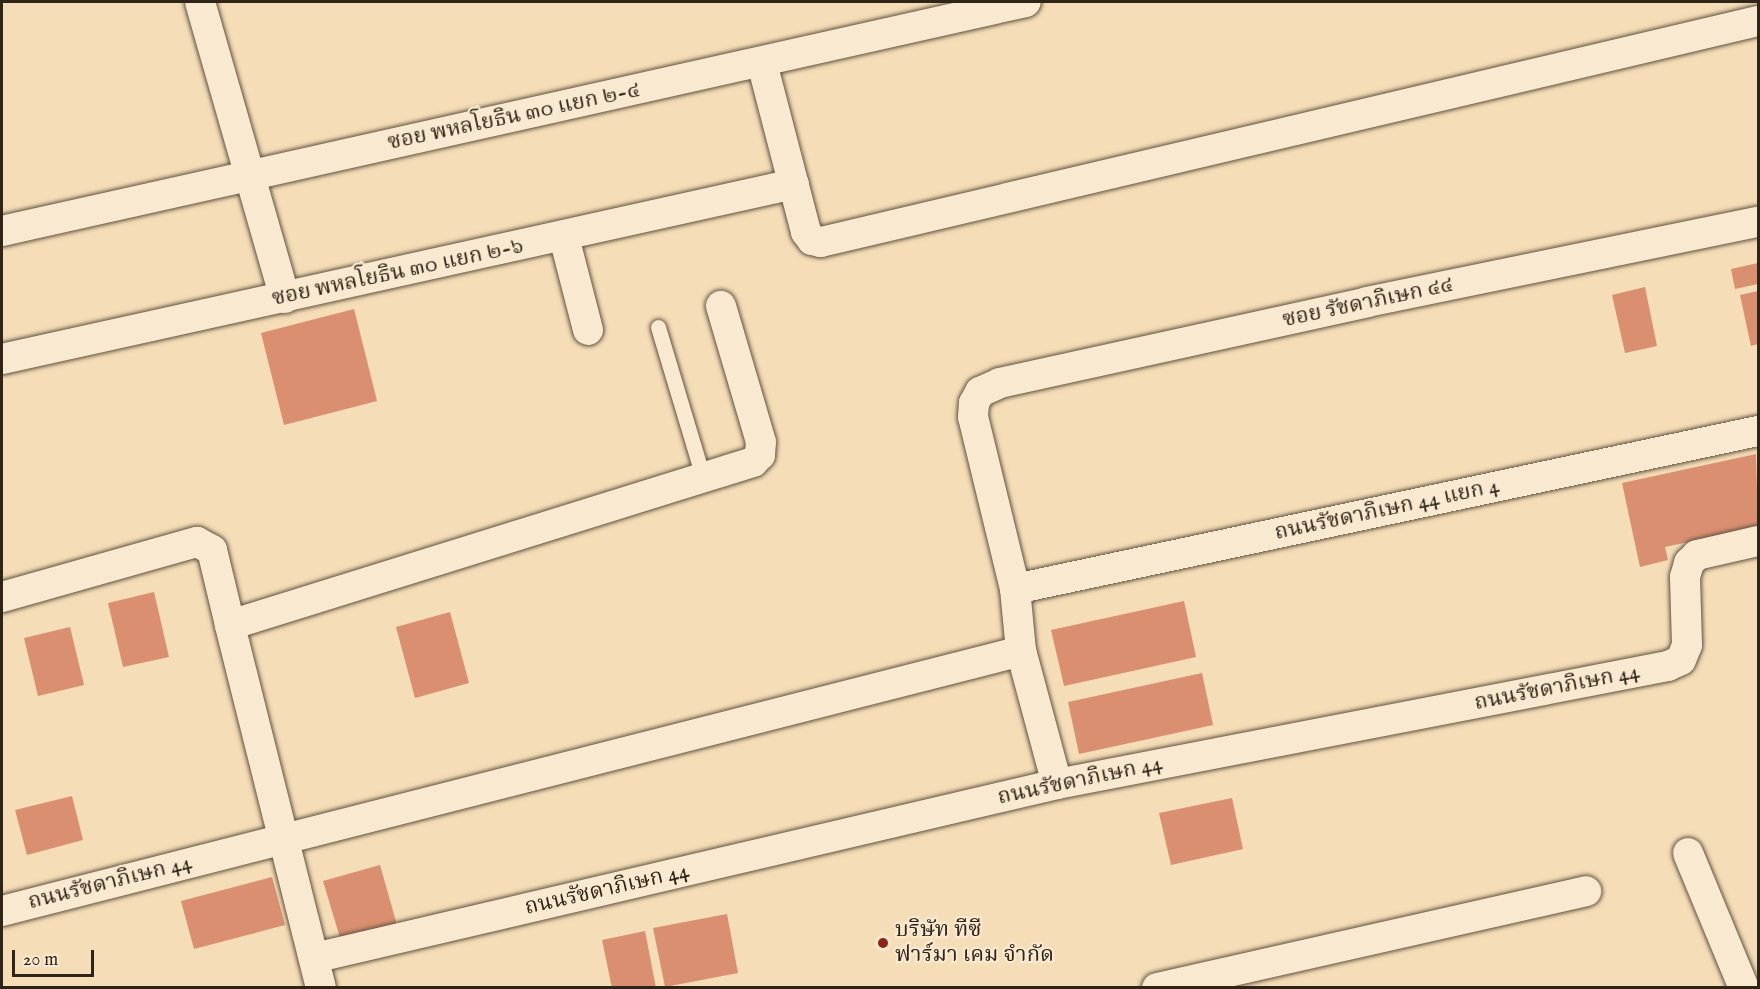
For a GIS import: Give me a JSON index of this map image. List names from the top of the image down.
{
  "streets": {
    "street": [
      "ซอย พหลโยธิน ๓๐ แยก ๒-๔",
      "ซอย พหลโยธิน ๓๐ แยก ๒-๖",
      "ซอย รัชดาภิเษก ๔๔",
      "ถนนรัชดาภิเษก 44 แยก 4",
      "ถนนรัชดาภิเษก 44"
    ]
  },
  "crossings": [
    ["ซอย รัชดาภิเษก ๔๔", "ถนนรัชดาภิเษก 44 แยก 4"]
  ],
  "places": ["บริษัท ทีซี ฟาร์มา เคม จำกัด"],
  "scale_bar": "20 m"
}
